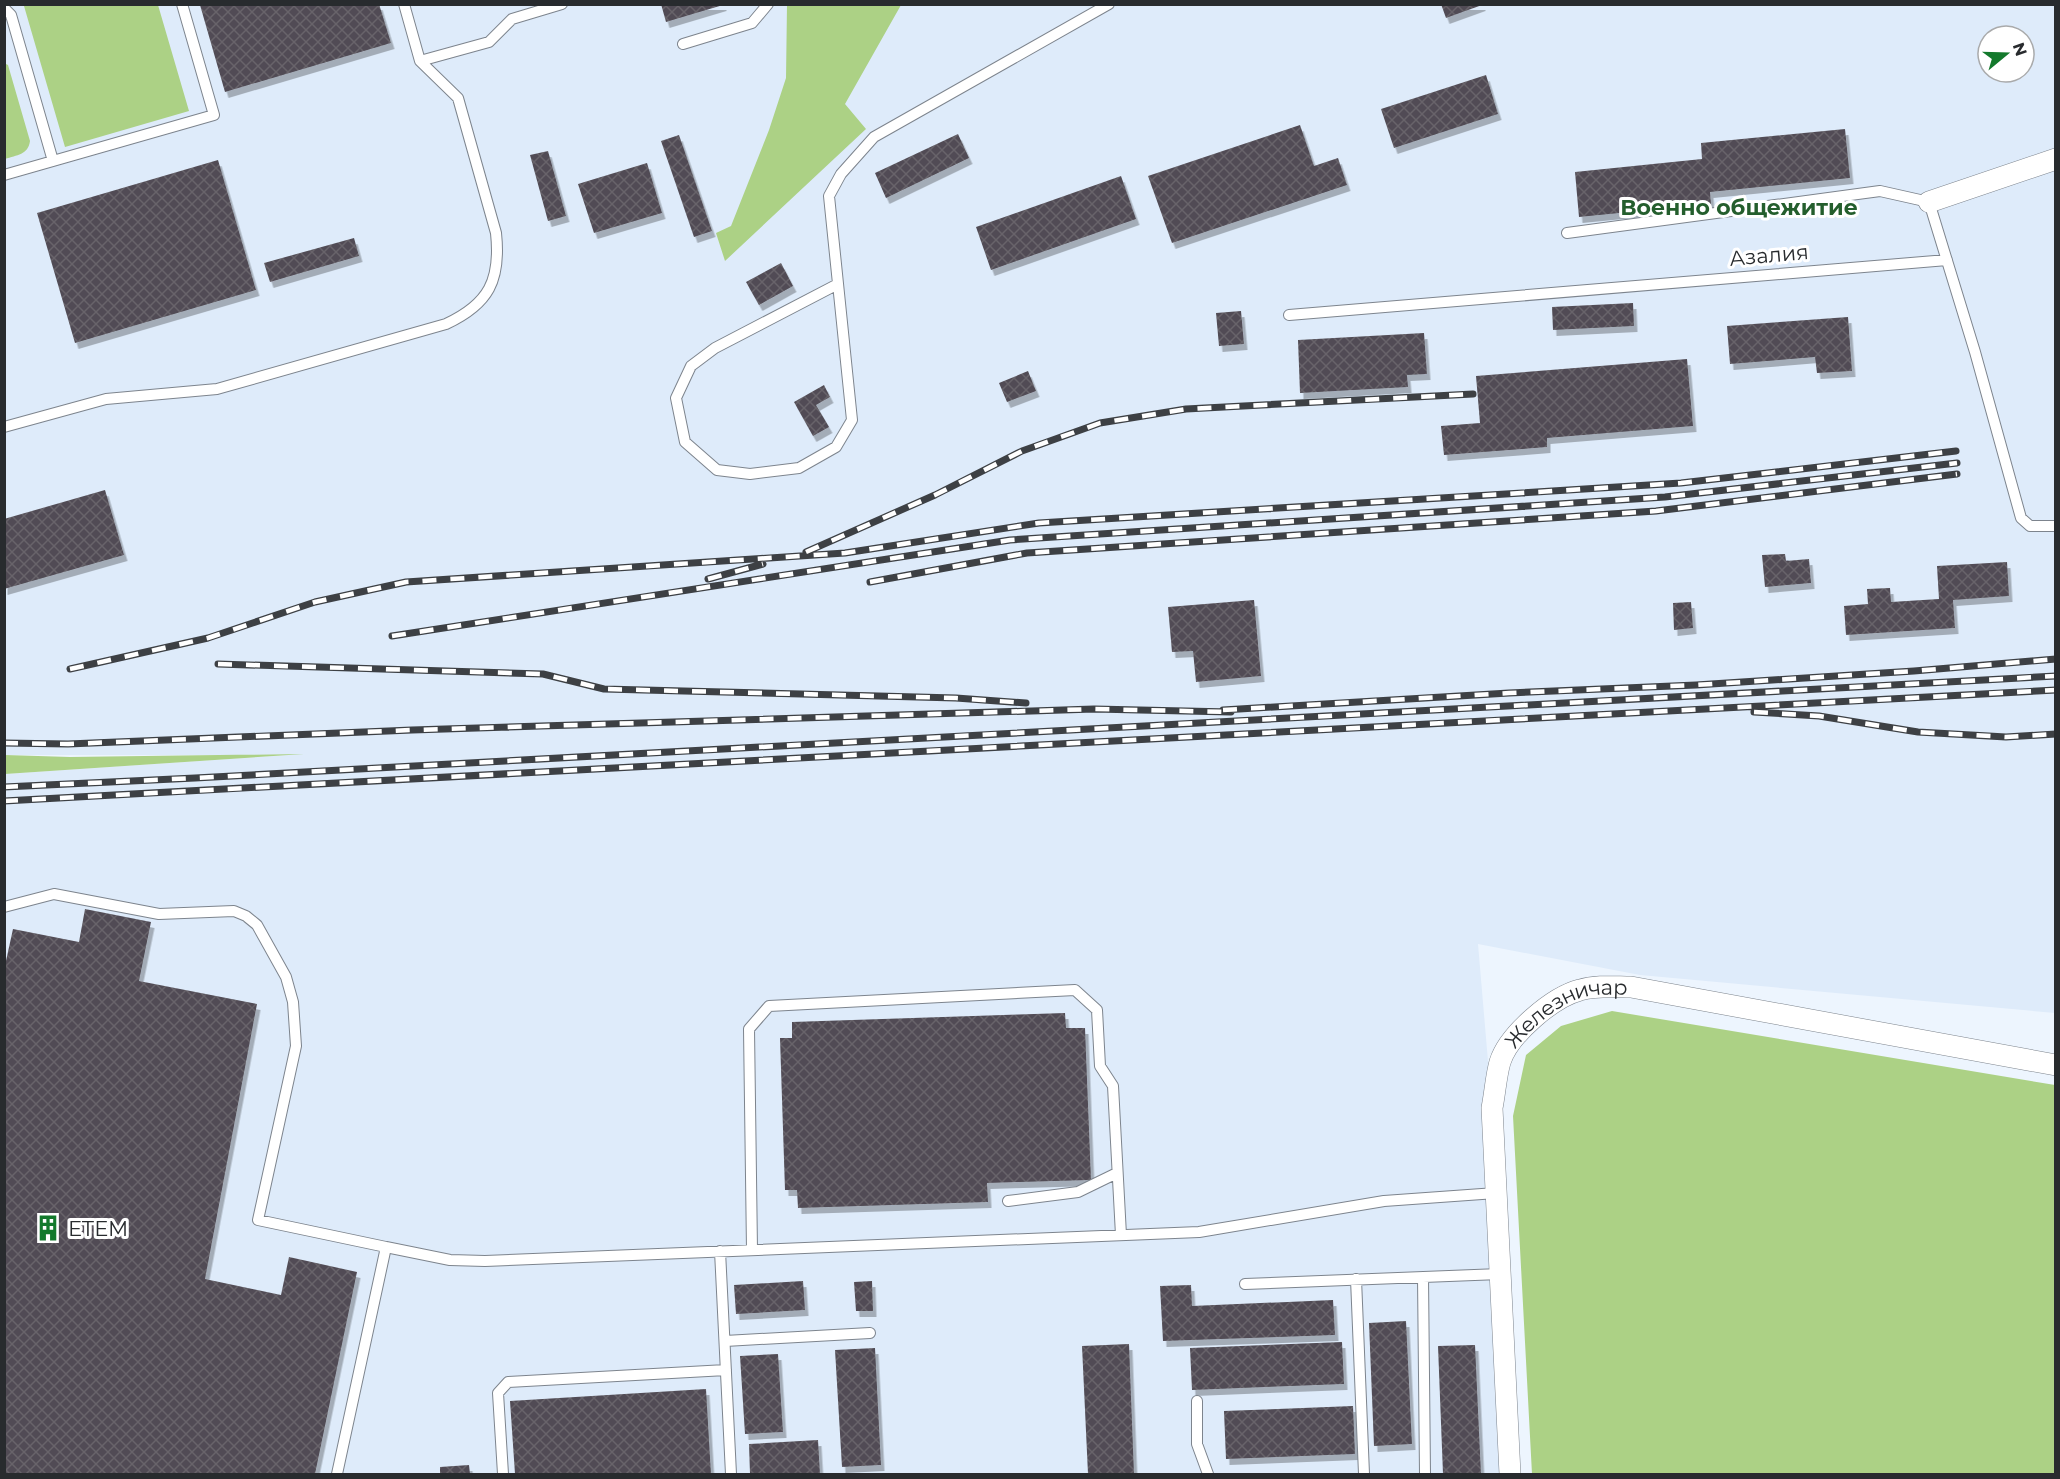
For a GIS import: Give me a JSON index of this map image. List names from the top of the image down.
{
  "streets": {
    "street": ["Железничар"],
    "lane": ["Азалия"]
  },
  "districts": ["Военно общежитие"],
  "places": {
    "building": ["ЕТЕМ"]
  },
  "north": "right"
}
